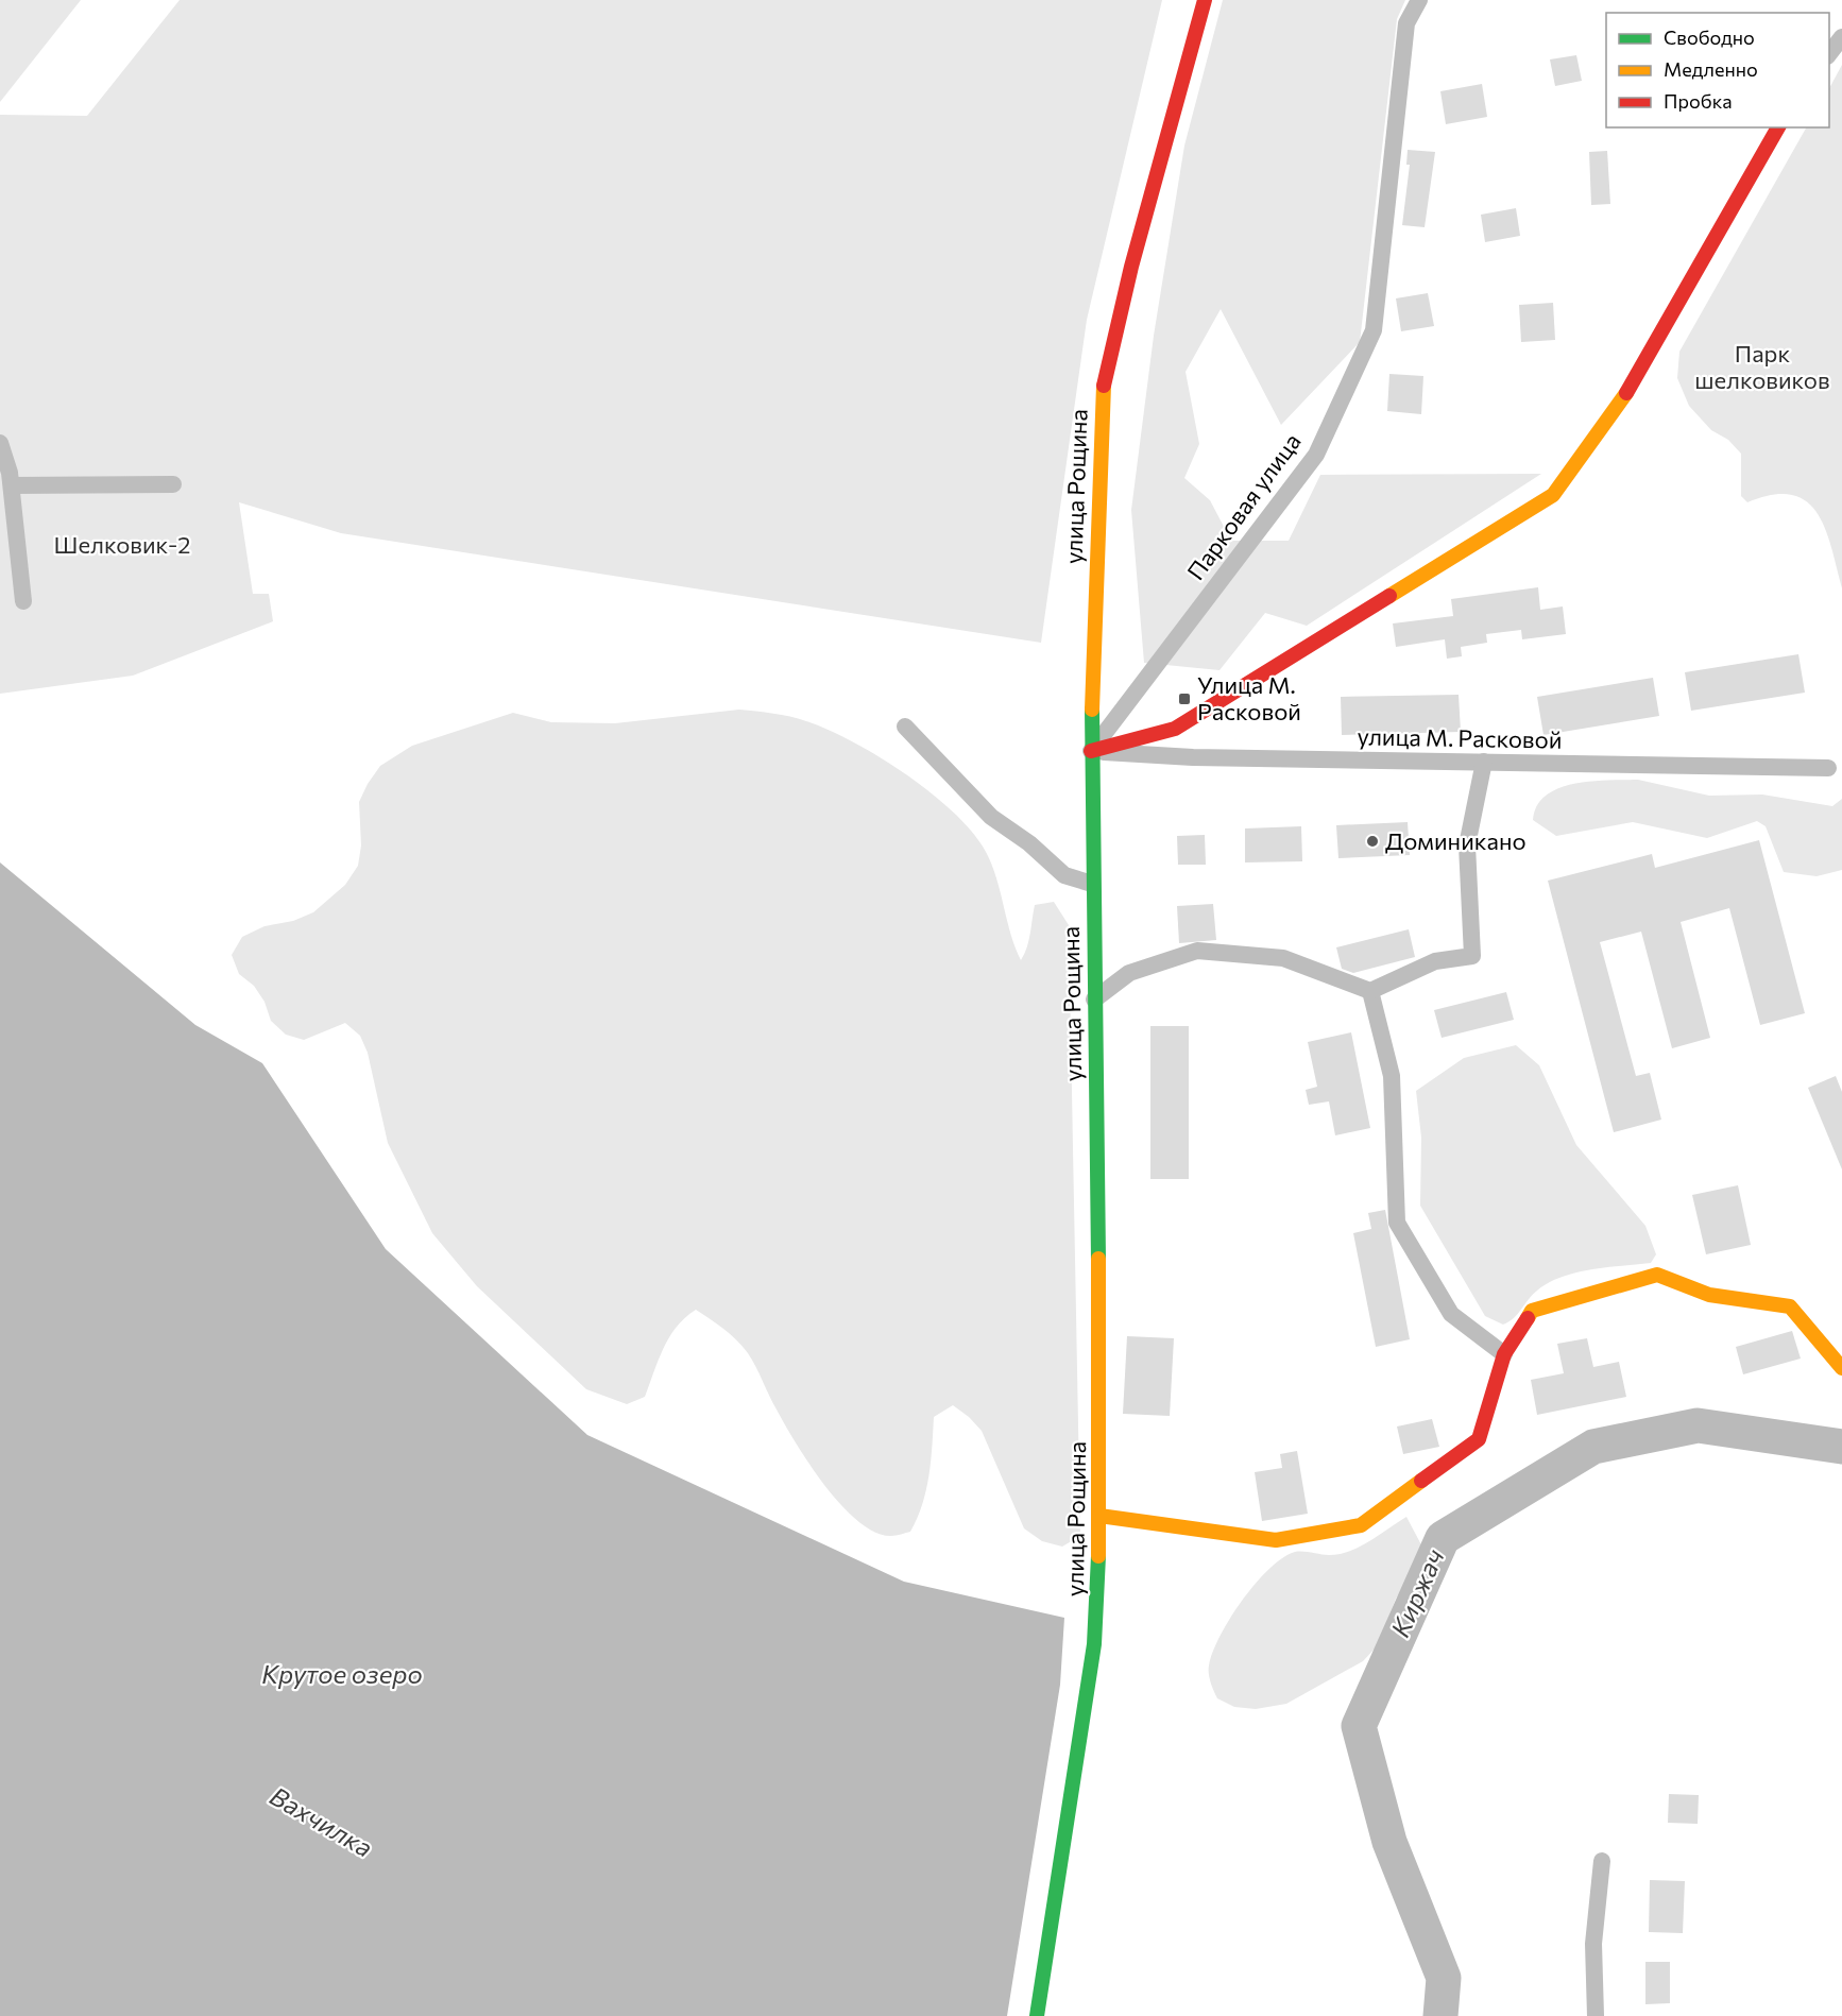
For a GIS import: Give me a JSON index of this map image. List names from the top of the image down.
{
  "streets": {
    "street": ["улица Рощина", "Парковая улица", "улица М. Расковой"]
  },
  "crossings": [
    ["улица Рощина", "Парковая улица"],
    ["улица Рощина", "улица М. Расковой"],
    ["Парковая улица", "улица М. Расковой"]
  ],
  "water": ["Киржач", "Крутое озеро", "Вахчилка"],
  "parks": ["Парк шелковиков", "Шелковик-2"],
  "places": {
    "transit": ["Улица М. Расковой"],
    "other": ["Доминикано"]
  },
  "legend": ["Свободно", "Медленно", "Пробка"]
}
